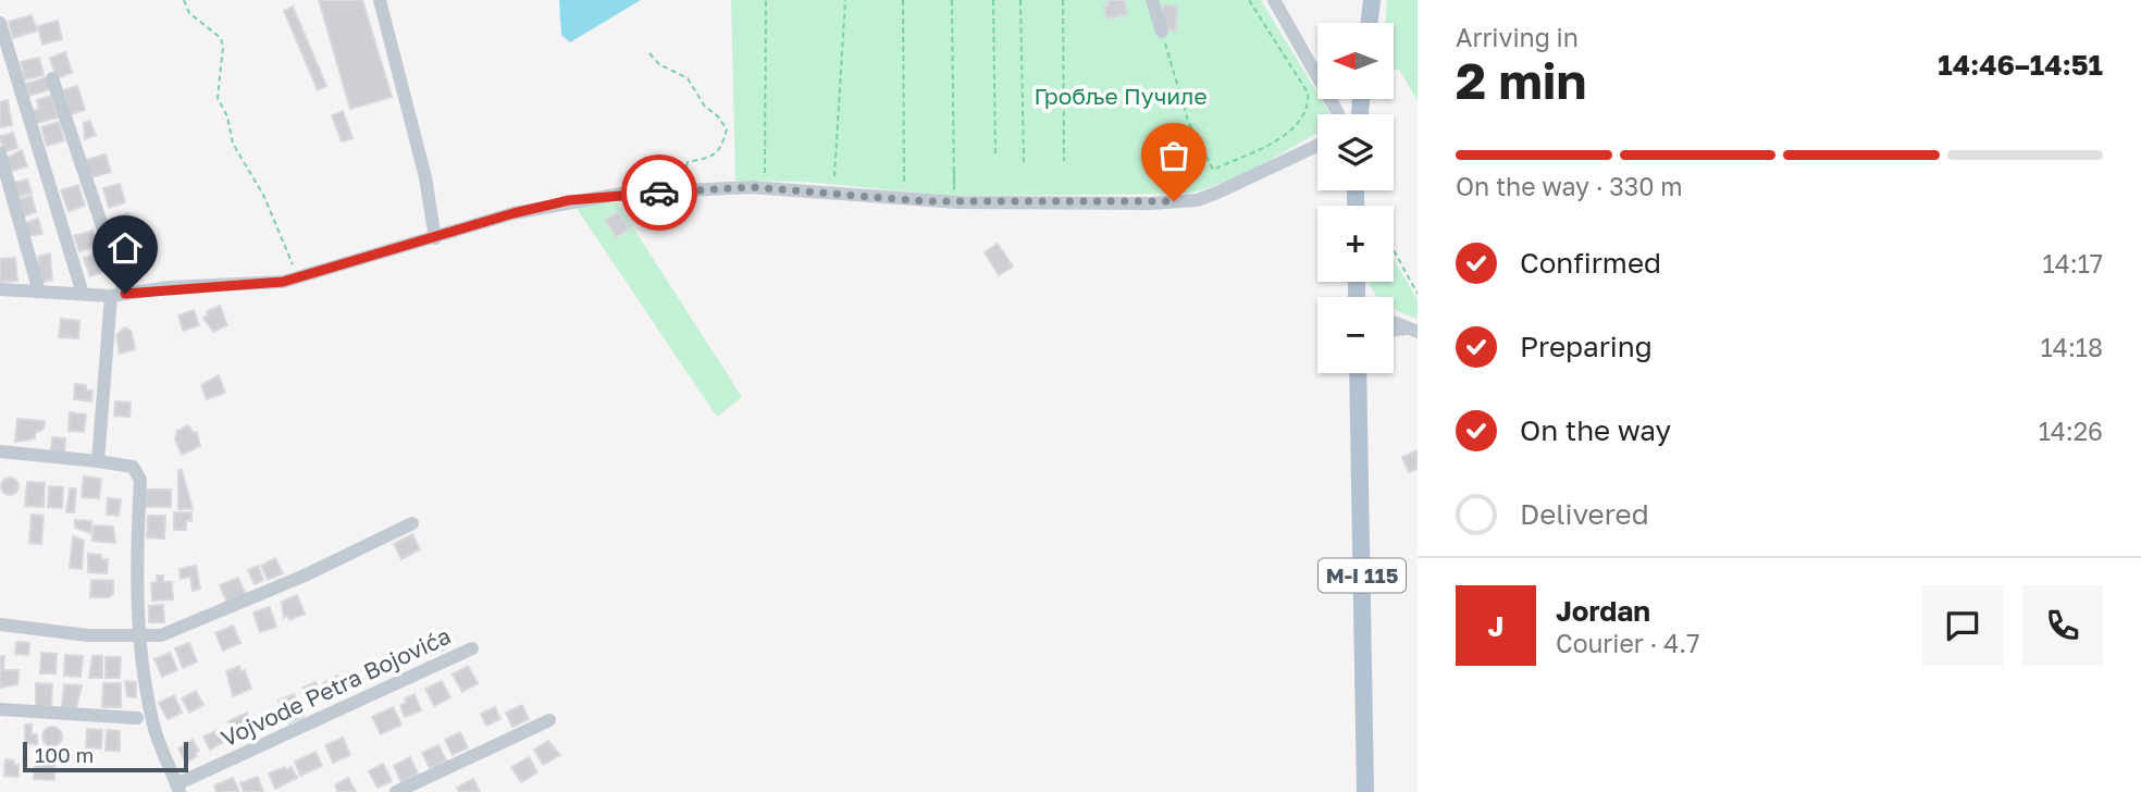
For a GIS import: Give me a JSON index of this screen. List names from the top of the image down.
{
  "streets": {
    "main road": ["M-I 115"],
    "street": ["Vojvode Petra Bojovića"]
  },
  "parks": ["Гробље Пучиле"],
  "scale_bar": "100 m",
  "north": "left",
  "page": {
    "heading": ["2 min", "Arriving in", "14:46–14:51"],
    "panel": ["Jordan", "Courier · 4.7"],
    "map_buttons": ["+", "−"],
    "bar": "On the way · 330 m",
    "list": [
      ["Confirmed", "14:17"],
      ["Preparing", "14:18"],
      ["On the way", "14:26"],
      "Delivered"
    ],
    "round": "J",
    "scale": "100 m"
  }
}
